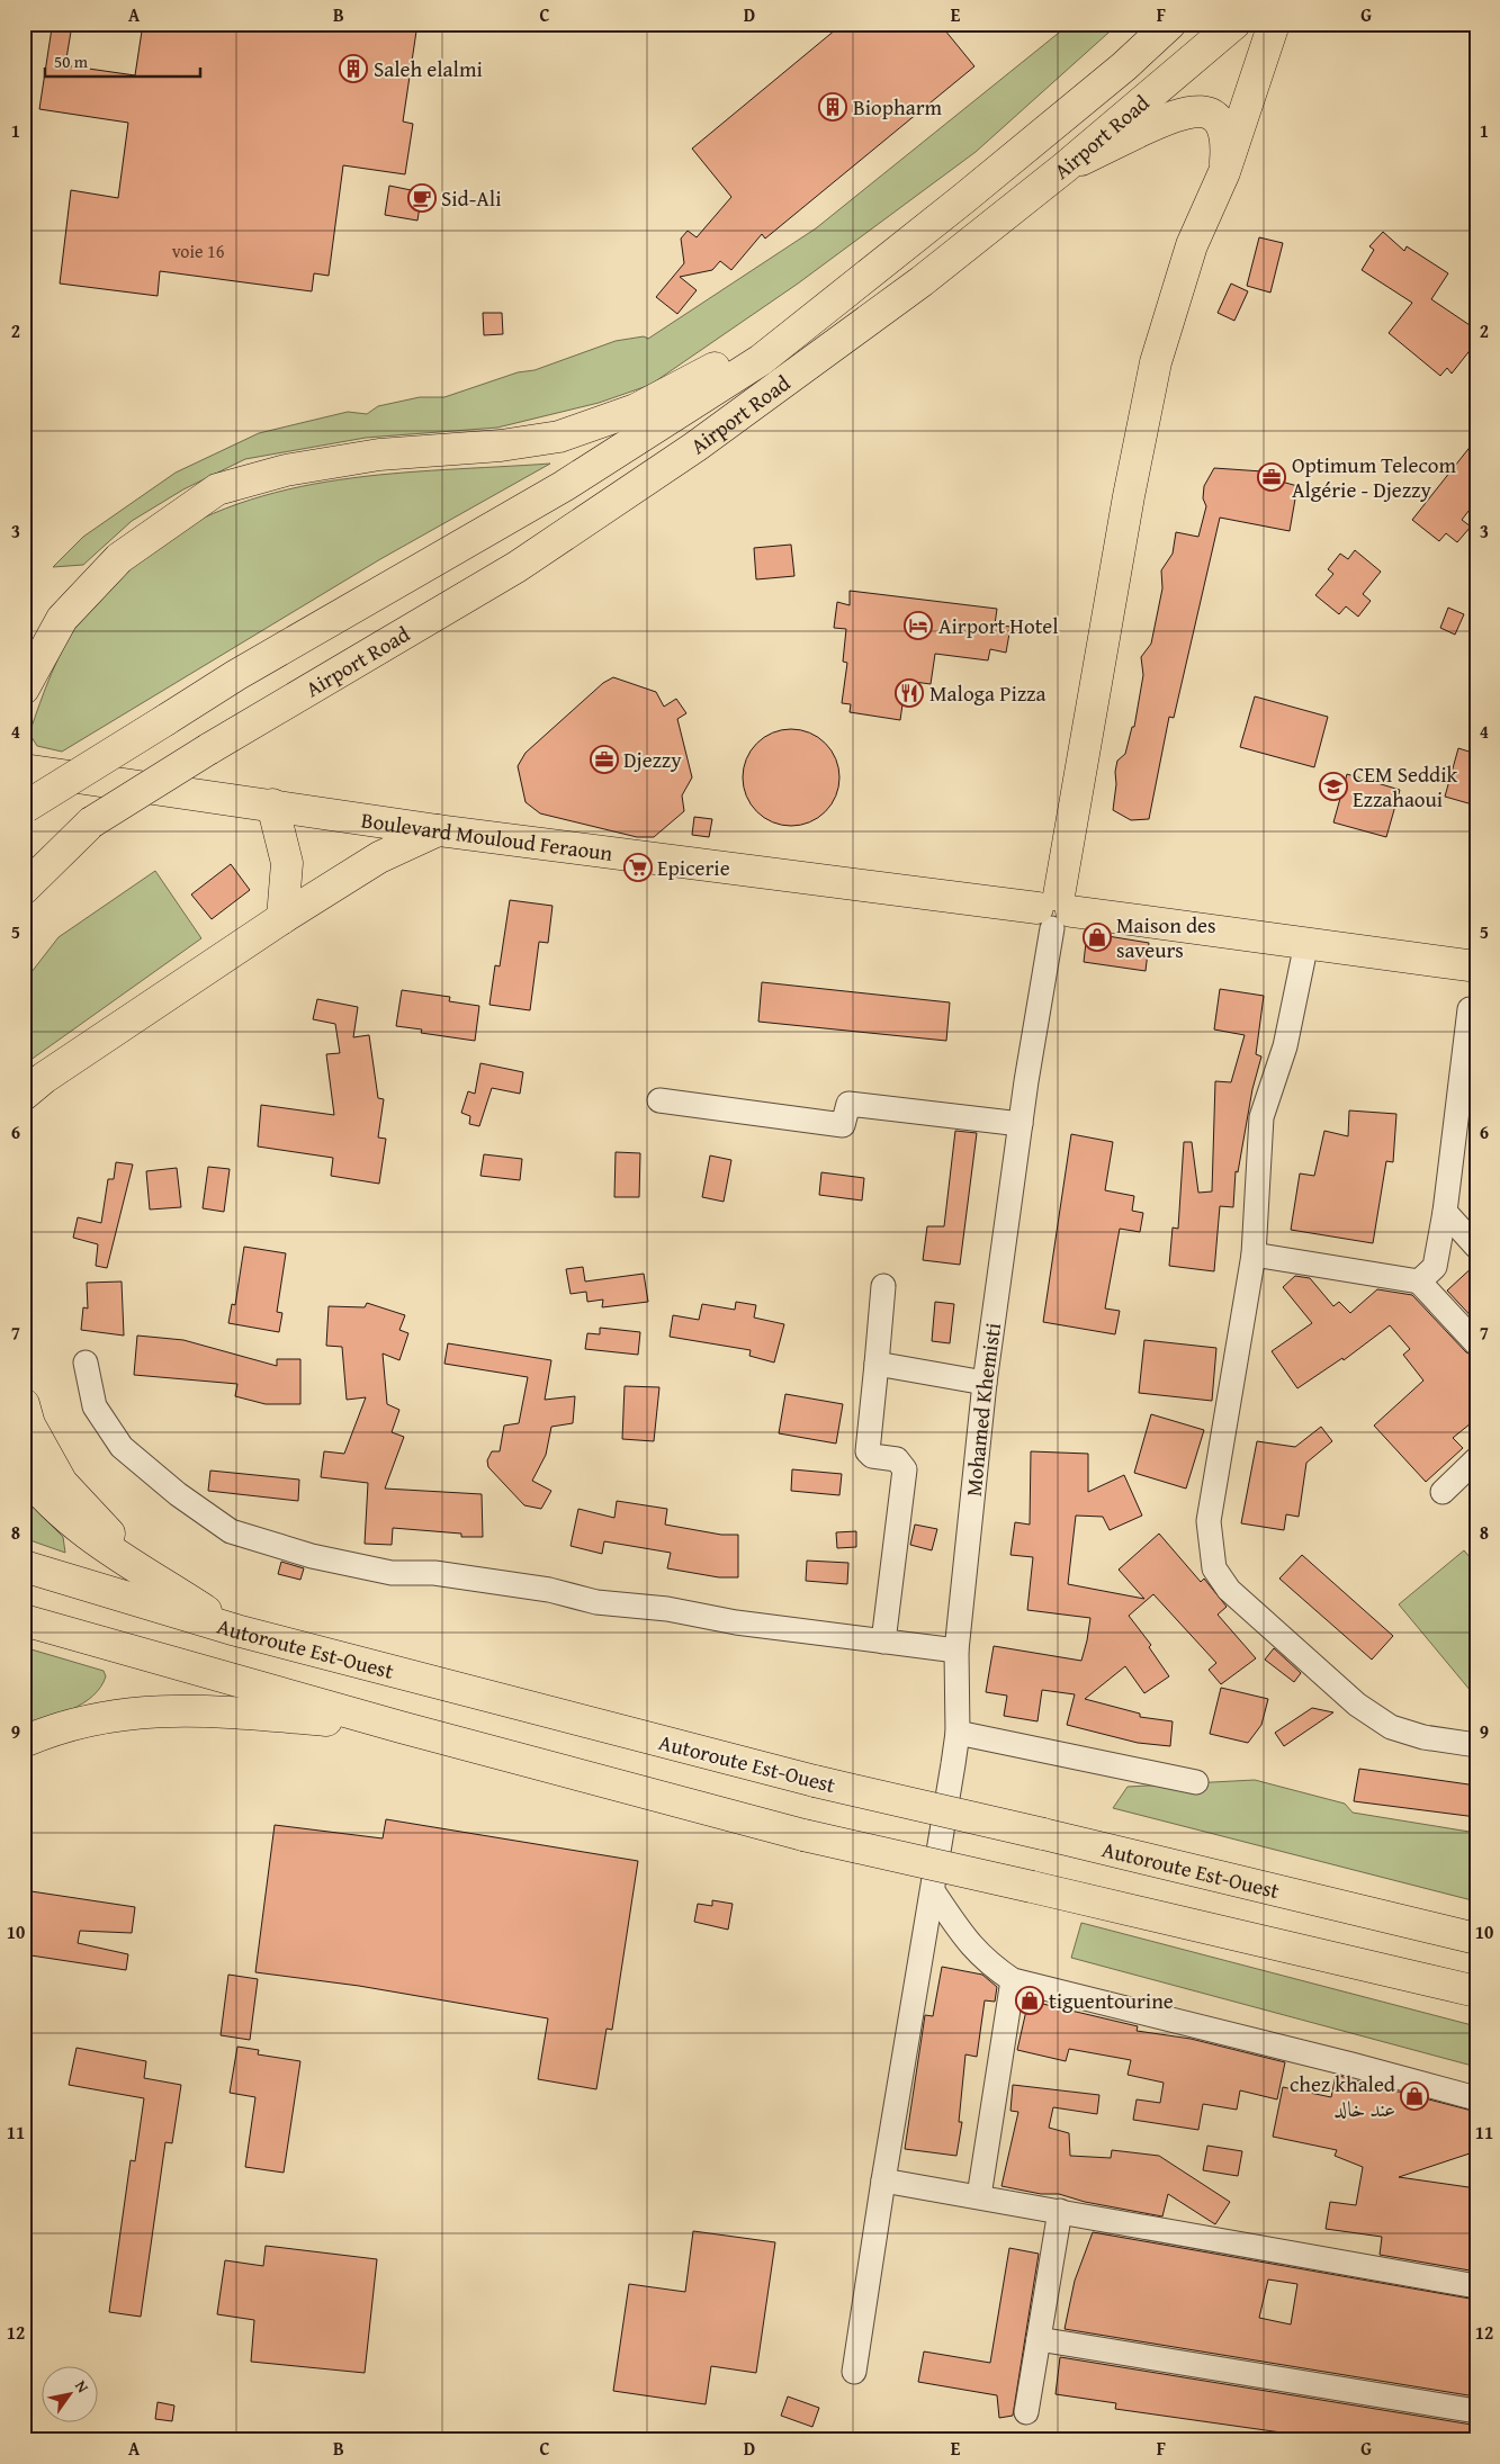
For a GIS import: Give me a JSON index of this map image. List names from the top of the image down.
{
  "streets": {
    "main road": ["Airport Road", "Boulevard Mouloud Feraoun", "Autoroute Est-Ouest"],
    "street": ["Mohamed Khemisti"]
  },
  "crossings": [
    ["Boulevard Mouloud Feraoun", "Mohamed Khemisti"]
  ],
  "places": {
    "building": ["Saleh elalmi", "Biopharm"],
    "cafe": ["Sid-Ali"],
    "office": ["Optimum Telecom Algérie - Djezzy", "Djezzy"],
    "hotel": ["Airport Hotel"],
    "restaurant": ["Maloga Pizza"],
    "school or university": ["CEM Seddik Ezzahaoui"],
    "supermarket": ["Epicerie"],
    "shop": ["Maison des saveurs", "tiguentourine", "chez khaled عند خالد"]
  },
  "house_numbers": ["voie 16"],
  "scale_bar": "50 m",
  "north": "top right",
  "grid": {
    "columns": [
      "A",
      "B",
      "C",
      "D",
      "E",
      "F",
      "G"
    ],
    "rows": [
      "1",
      "2",
      "3",
      "4",
      "5",
      "6",
      "7",
      "8",
      "9",
      "10",
      "11",
      "12"
    ]
  }
}
